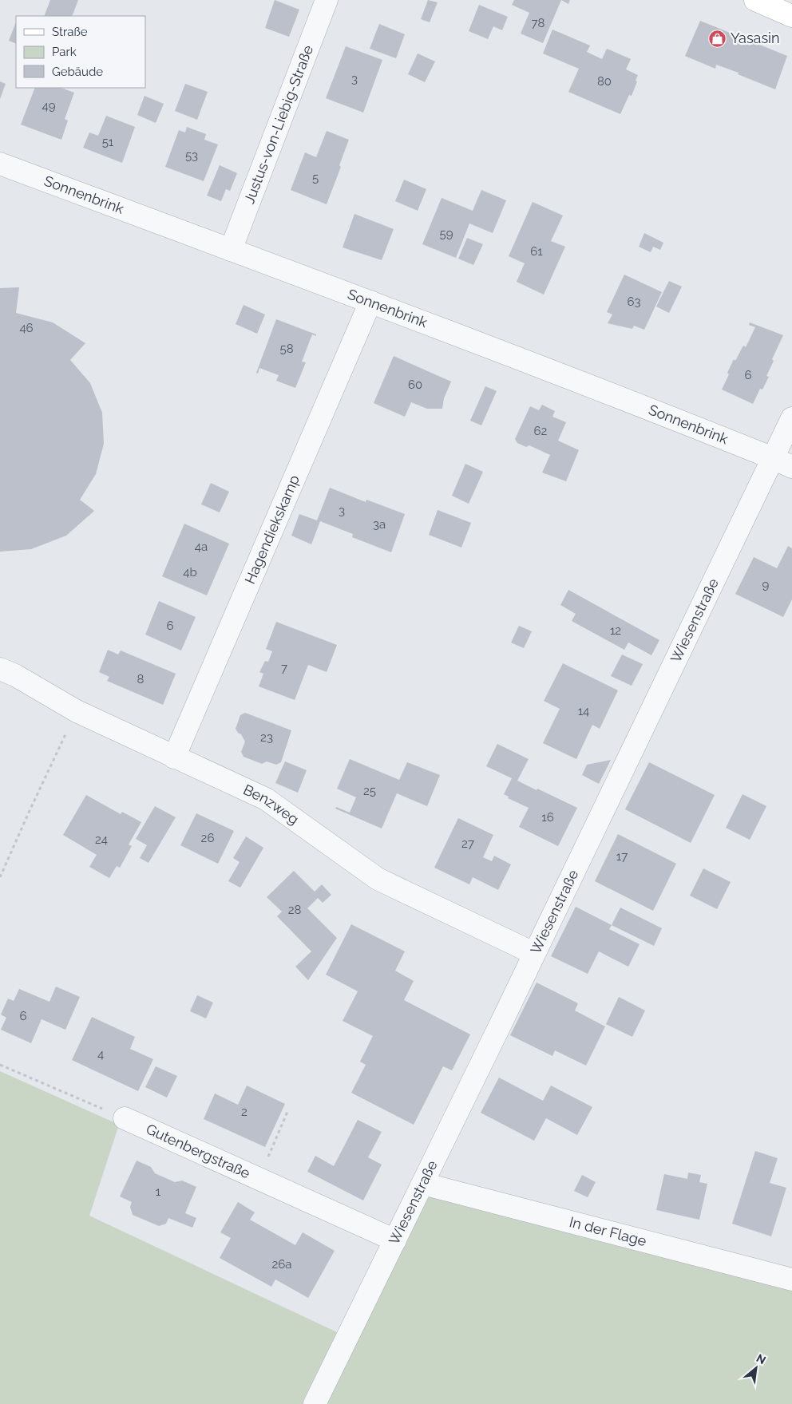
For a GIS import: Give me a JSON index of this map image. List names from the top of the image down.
{
  "streets": {
    "street": [
      "Justus-von-Liebig-Straße",
      "Sonnenbrink",
      "Hagendiekskamp",
      "Wiesenstraße",
      "Benzweg",
      "Gutenbergstraße",
      "In der Flage"
    ]
  },
  "crossings": [
    ["Justus-von-Liebig-Straße", "Sonnenbrink"],
    ["Sonnenbrink", "Hagendiekskamp"],
    ["Sonnenbrink", "Wiesenstraße"],
    ["Hagendiekskamp", "Benzweg"],
    ["Wiesenstraße", "Benzweg"],
    ["Wiesenstraße", "Gutenbergstraße"],
    ["Wiesenstraße", "In der Flage"]
  ],
  "places": {
    "shop": ["Yasasin"]
  },
  "house_numbers": [
    "78",
    "3",
    "80",
    "49",
    "51",
    "53",
    "5",
    "59",
    "61",
    "63",
    "46",
    "58",
    "6",
    "60",
    "62",
    "3",
    "3a",
    "4a",
    "4b",
    "9",
    "6",
    "12",
    "7",
    "8",
    "14",
    "23",
    "25",
    "16",
    "26",
    "24",
    "27",
    "17",
    "28",
    "6",
    "4",
    "2",
    "1",
    "26a"
  ],
  "legend": ["Straße", "Park", "Gebäude"],
  "north": "top right"
}
